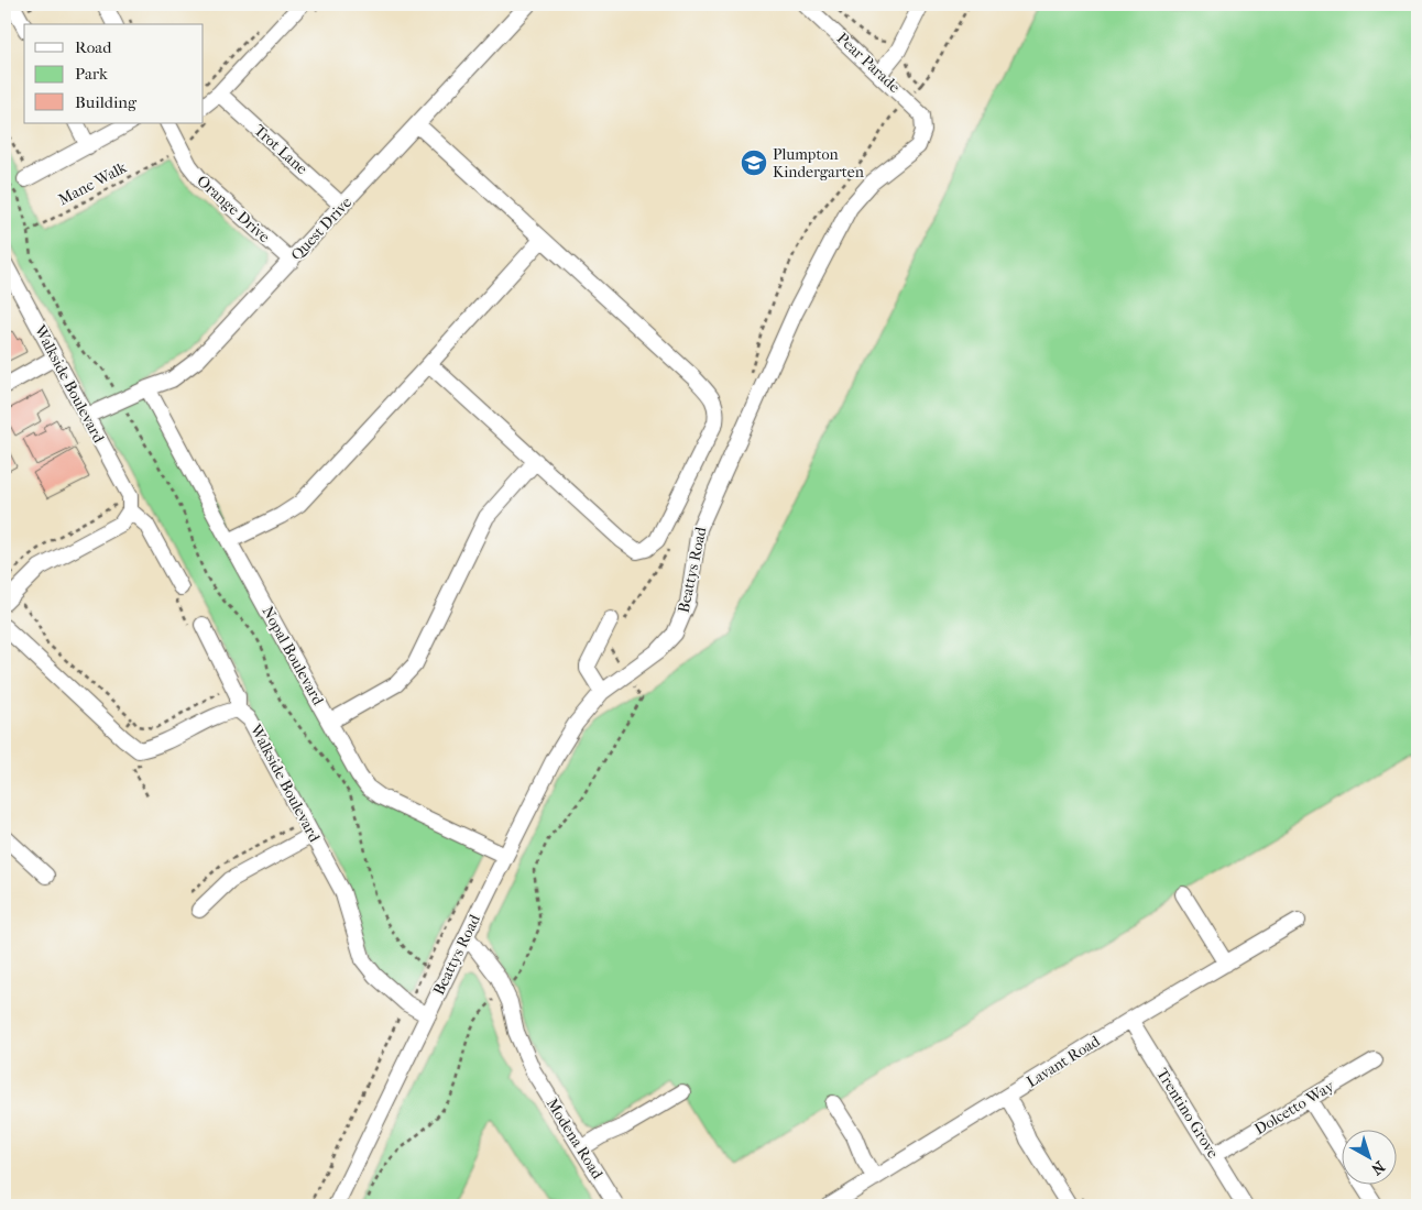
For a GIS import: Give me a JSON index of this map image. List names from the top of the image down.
{
  "streets": {
    "street": [
      "Pear Parade",
      "Trot Lane",
      "Orange Drive",
      "Quest Drive",
      "Walkside Boulevard",
      "Beattys Road",
      "Nopal Boulevard",
      "Lavant Road",
      "Dolcetto Way",
      "Trentino Grove",
      "Modena Road"
    ],
    "path": ["Mane Walk"]
  },
  "crossings": [
    ["Pear Parade", "Beattys Road"],
    ["Trot Lane", "Quest Drive"],
    ["Orange Drive", "Quest Drive"],
    ["Quest Drive", "Walkside Boulevard"],
    ["Quest Drive", "Nopal Boulevard"],
    ["Walkside Boulevard", "Beattys Road"],
    ["Beattys Road", "Nopal Boulevard"],
    ["Beattys Road", "Modena Road"],
    ["Lavant Road", "Trentino Grove"],
    ["Dolcetto Way", "Trentino Grove"]
  ],
  "places": {
    "school or university": ["Plumpton Kindergarten"]
  },
  "legend": ["Road", "Park", "Building"],
  "north": "bottom right"
}
